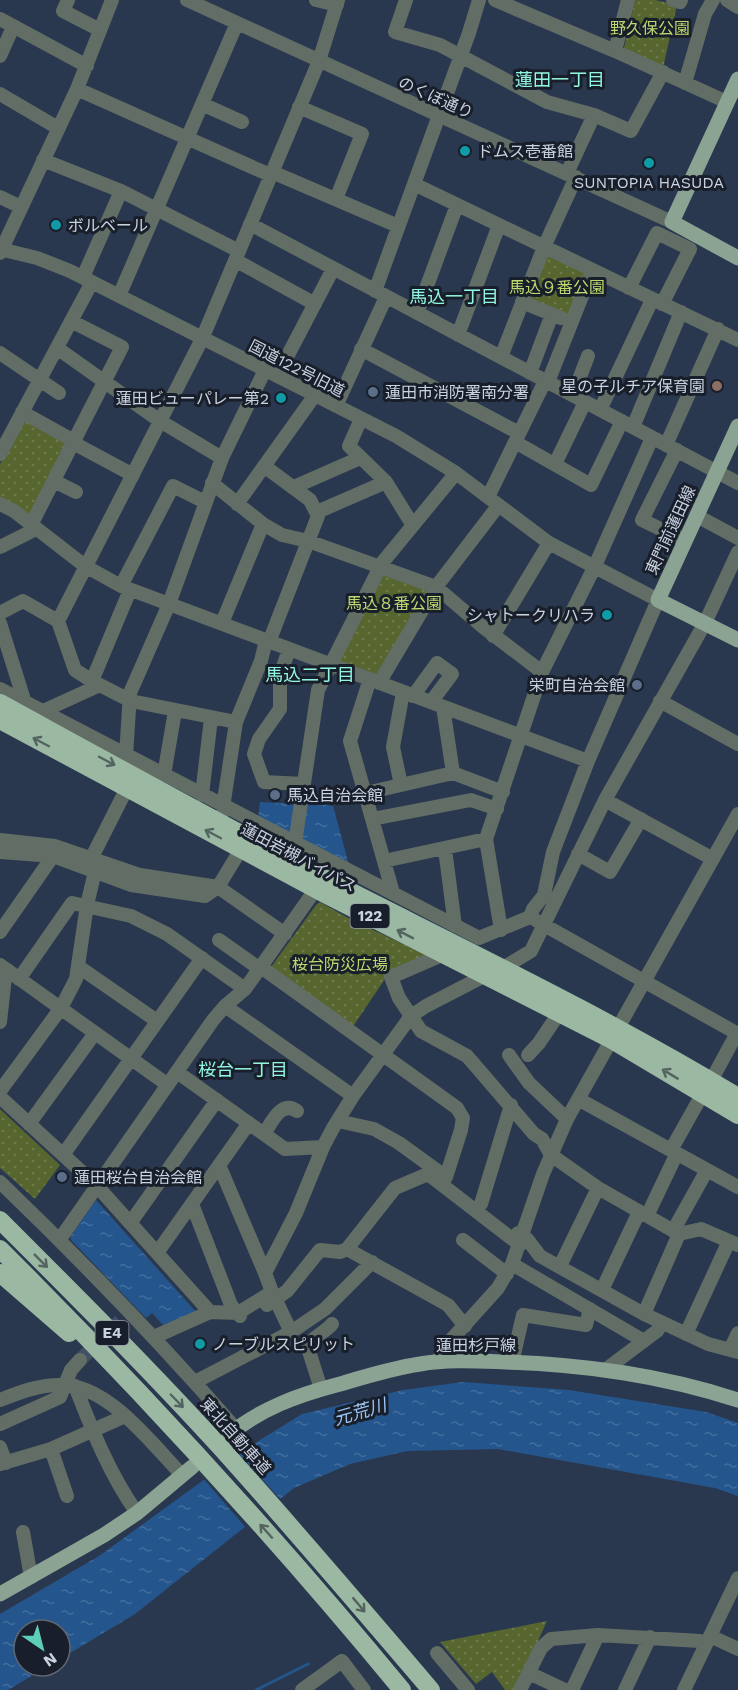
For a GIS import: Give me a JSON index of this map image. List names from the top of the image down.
{
  "streets": {
    "highway": [
      "蓮田岩槻バイパス",
      "122",
      "E4",
      "東北自動車道"
    ],
    "main road": ["東門前蓮田線", "蓮田杉戸線"],
    "street": ["のくぼ通り", "国道122号旧道"]
  },
  "crossings": [
    ["国道122号旧道", "東門前蓮田線"],
    ["蓮田杉戸線", "東北自動車道"]
  ],
  "districts": [
    "蓮田一丁目",
    "馬込一丁目",
    "馬込二丁目",
    "桜台一丁目"
  ],
  "water": ["元荒川"],
  "parks": [
    "野久保公園",
    "馬込９番公園",
    "馬込８番公園",
    "桜台防災広場"
  ],
  "places": [
    "ドムス壱番館",
    "SUNTOPIA HASUDA",
    "ボルベール",
    "星の子ルチア保育園",
    "蓮田市消防署南分署",
    "蓮田ビューパレー第2",
    "シャトークリハラ",
    "栄町自治会館",
    "馬込自治会館",
    "蓮田桜台自治会館",
    "ノーブルスピリット"
  ],
  "north": "bottom right"
}
